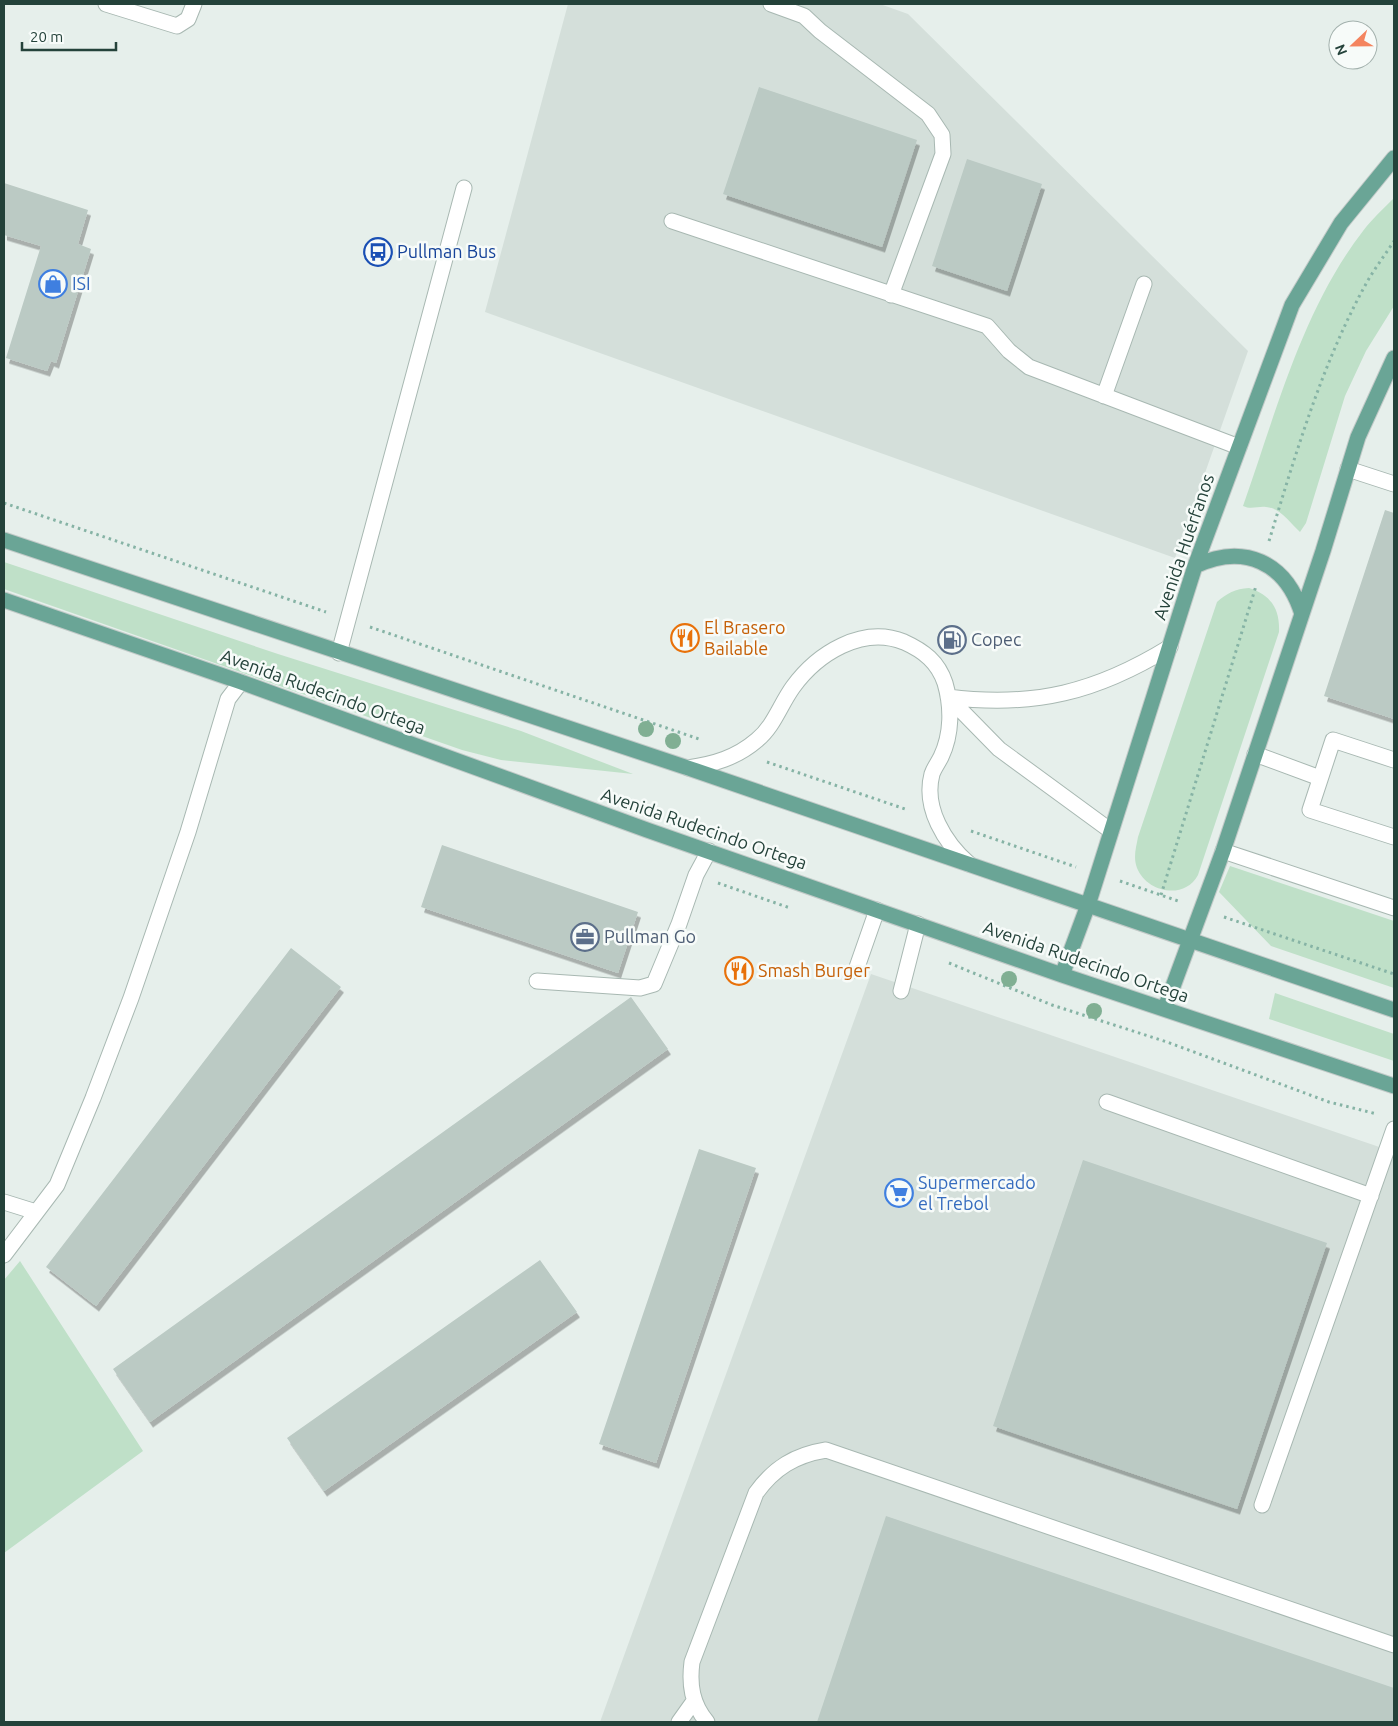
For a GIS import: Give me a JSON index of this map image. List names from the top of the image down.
{
  "streets": {
    "main road": ["Avenida Huérfanos", "Avenida Rudecindo Ortega"]
  },
  "crossings": [
    ["Avenida Huérfanos", "Avenida Rudecindo Ortega"]
  ],
  "places": {
    "bus stop": ["Pullman Bus"],
    "shop": ["ISI"],
    "restaurant": ["El Brasero Bailable", "Smash Burger"],
    "fuel station": ["Copec"],
    "office": ["Pullman Go"],
    "supermarket": ["Supermercado el Trebol"]
  },
  "scale_bar": "20 m",
  "north": "left"
}
